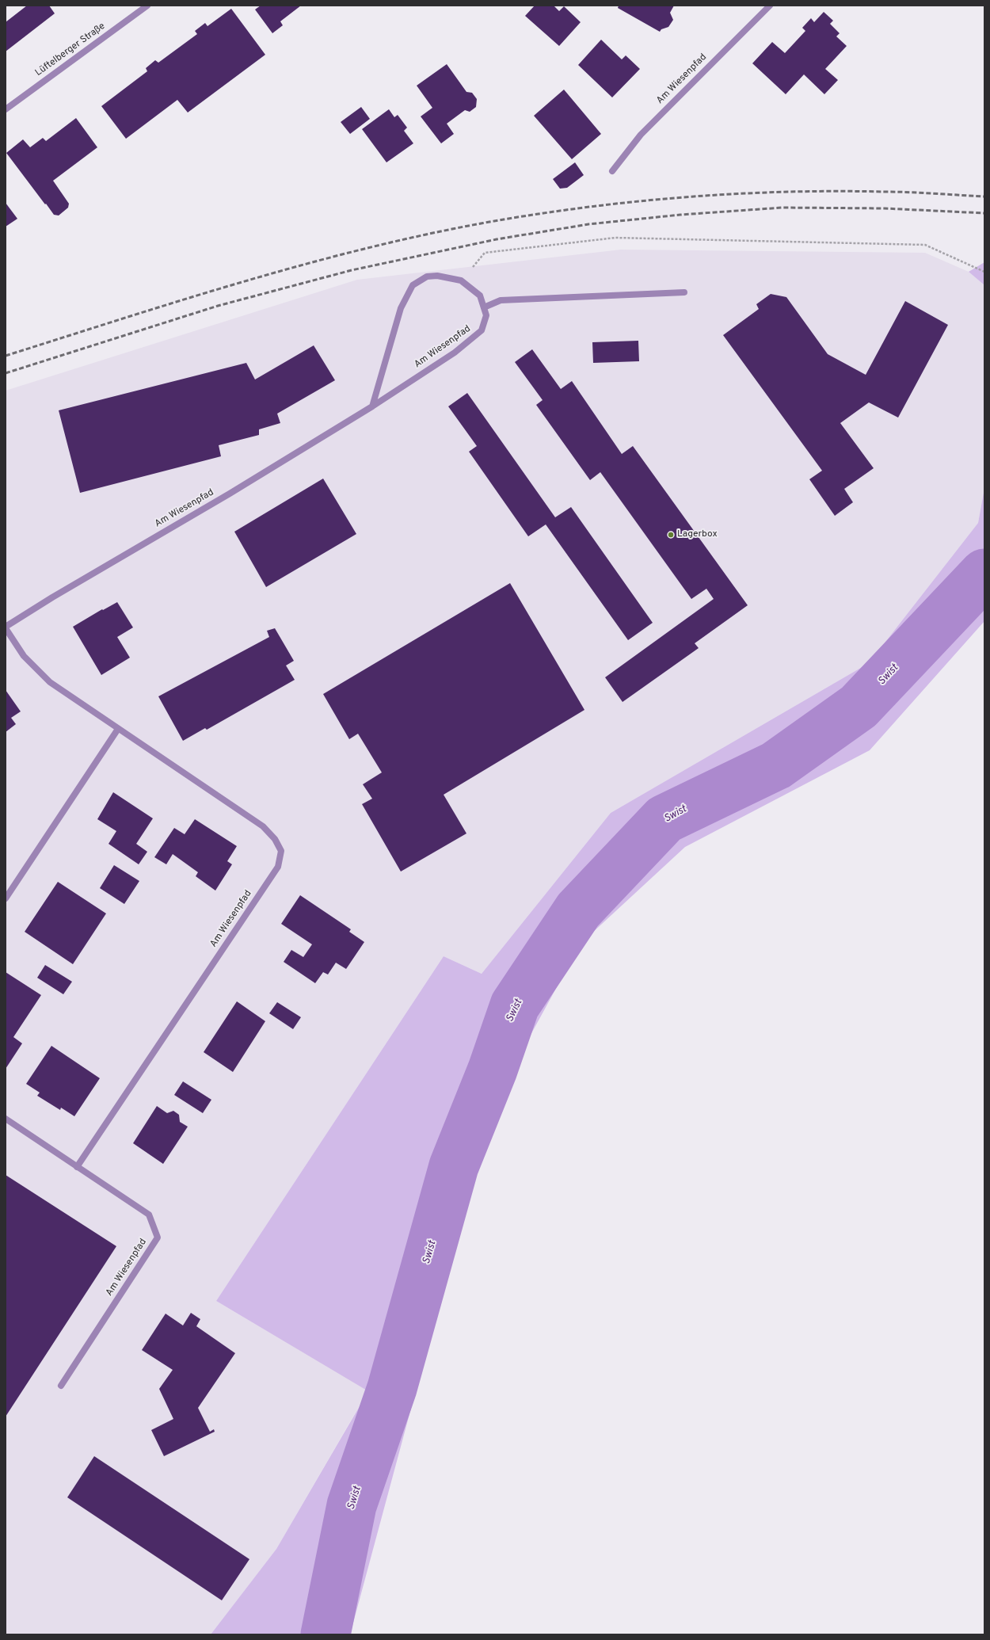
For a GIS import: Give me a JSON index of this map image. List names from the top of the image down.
{
  "streets": {
    "street": ["Lüftelberger Straße", "Am Wiesenpfad"]
  },
  "water": ["Swist"],
  "places": ["Lagerbox"]
}
